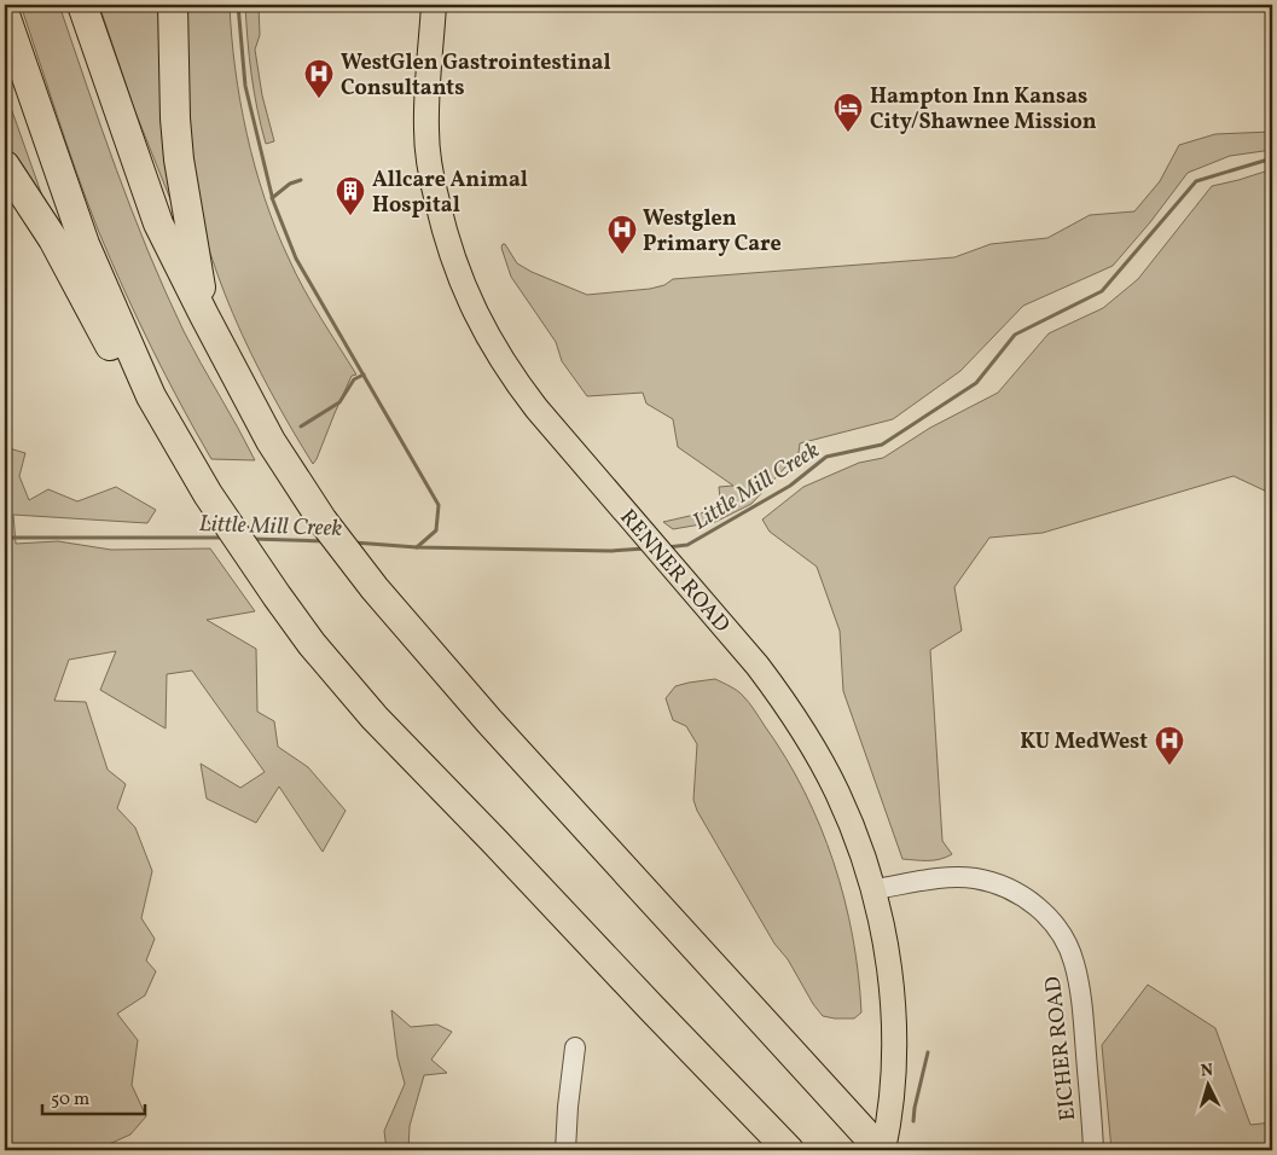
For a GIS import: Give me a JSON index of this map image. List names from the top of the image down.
{
  "streets": {
    "main road": ["RENNER ROAD"],
    "street": ["EICHER ROAD"]
  },
  "crossings": [
    ["RENNER ROAD", "EICHER ROAD"]
  ],
  "water": ["Little Mill Creek"],
  "places": {
    "hospital": ["WestGlen Gastrointestinal Consultants", "Westglen Primary Care", "KU MedWest"],
    "hotel": ["Hampton Inn Kansas City/Shawnee Mission"],
    "building": ["Allcare Animal Hospital"]
  },
  "scale_bar": "50 m",
  "north": "top"
}
